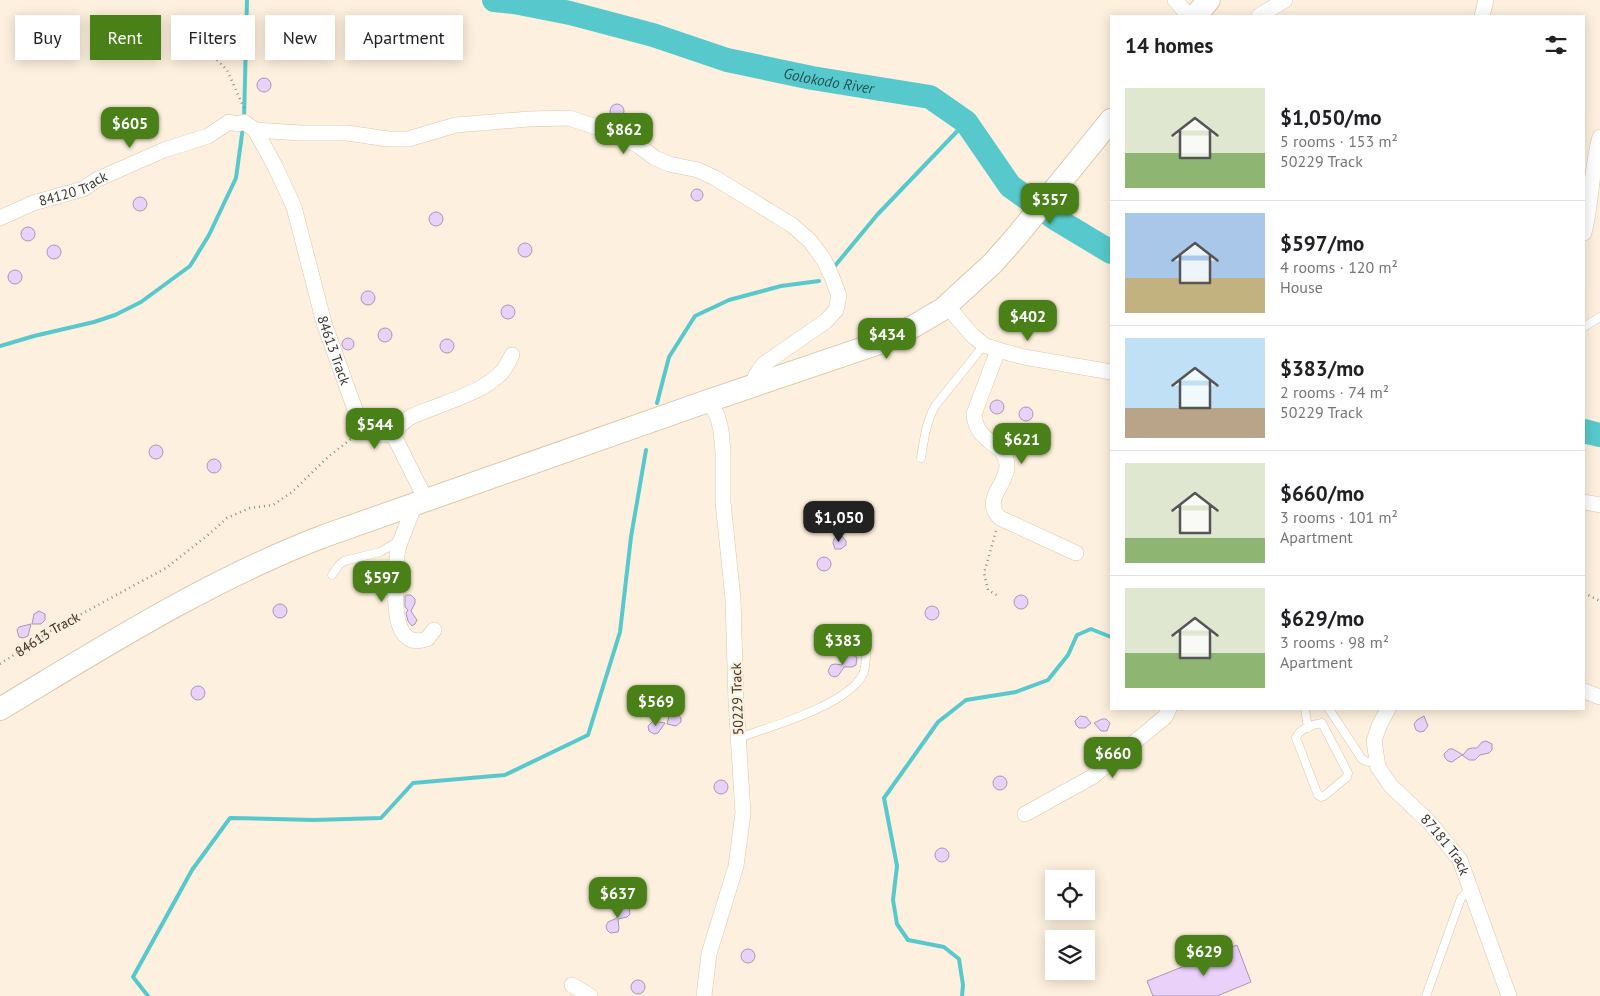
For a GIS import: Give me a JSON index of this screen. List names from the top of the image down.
{
  "streets": {
    "street": [
      "84120 Track",
      "84613 Track",
      "50229 Track",
      "87181 Track"
    ]
  },
  "crossings": [
    ["84120 Track", "84613 Track"]
  ],
  "water": ["Golokodo River"],
  "page": {
    "chip": [
      "Buy",
      "Rent",
      "Filters",
      "New",
      "Apartment"
    ],
    "heading": "14 homes",
    "list": [
      {
        "name": "$1,050/mo",
        "note": "5 rooms · 153 m² · 50229 Track"
      },
      {
        "name": "$597/mo",
        "note": "4 rooms · 120 m² · House"
      },
      {
        "name": "$383/mo",
        "note": "2 rooms · 74 m² · 50229 Track"
      },
      {
        "name": "$660/mo",
        "note": "3 rooms · 101 m² · Apartment"
      },
      {
        "name": "$629/mo",
        "note": "3 rooms · 98 m² · Apartment"
      }
    ],
    "price": [
      "$605",
      "$862",
      "$357",
      "$402",
      "$434",
      "$544",
      "$621",
      "$1,050",
      "$597",
      "$383",
      "$569",
      "$660",
      "$637",
      "$629"
    ]
  }
}
